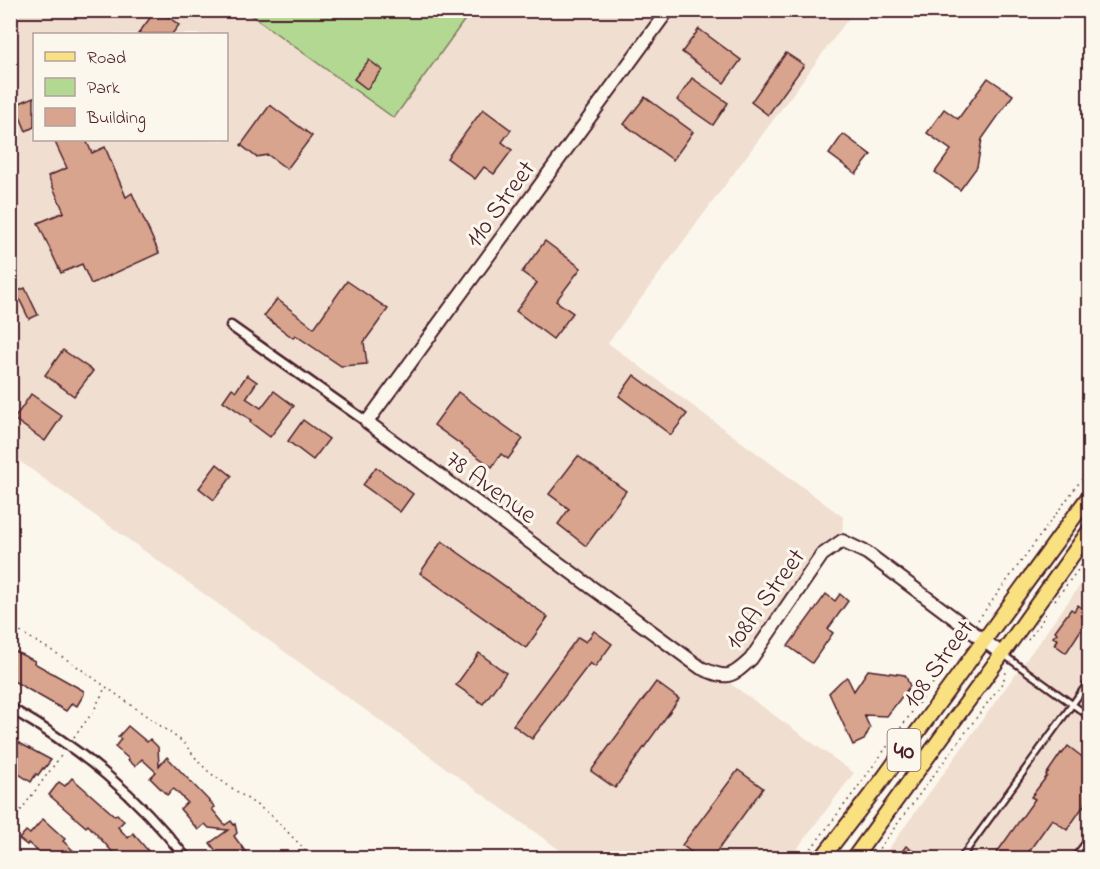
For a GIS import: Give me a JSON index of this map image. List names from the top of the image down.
{
  "streets": {
    "main road": ["108 Street", "40"],
    "street": ["110 Street", "78 Avenue", "108A Street"]
  },
  "crossings": [
    ["110 Street", "78 Avenue"],
    ["78 Avenue", "108A Street"]
  ],
  "legend": ["Road", "Park", "Building"]
}
